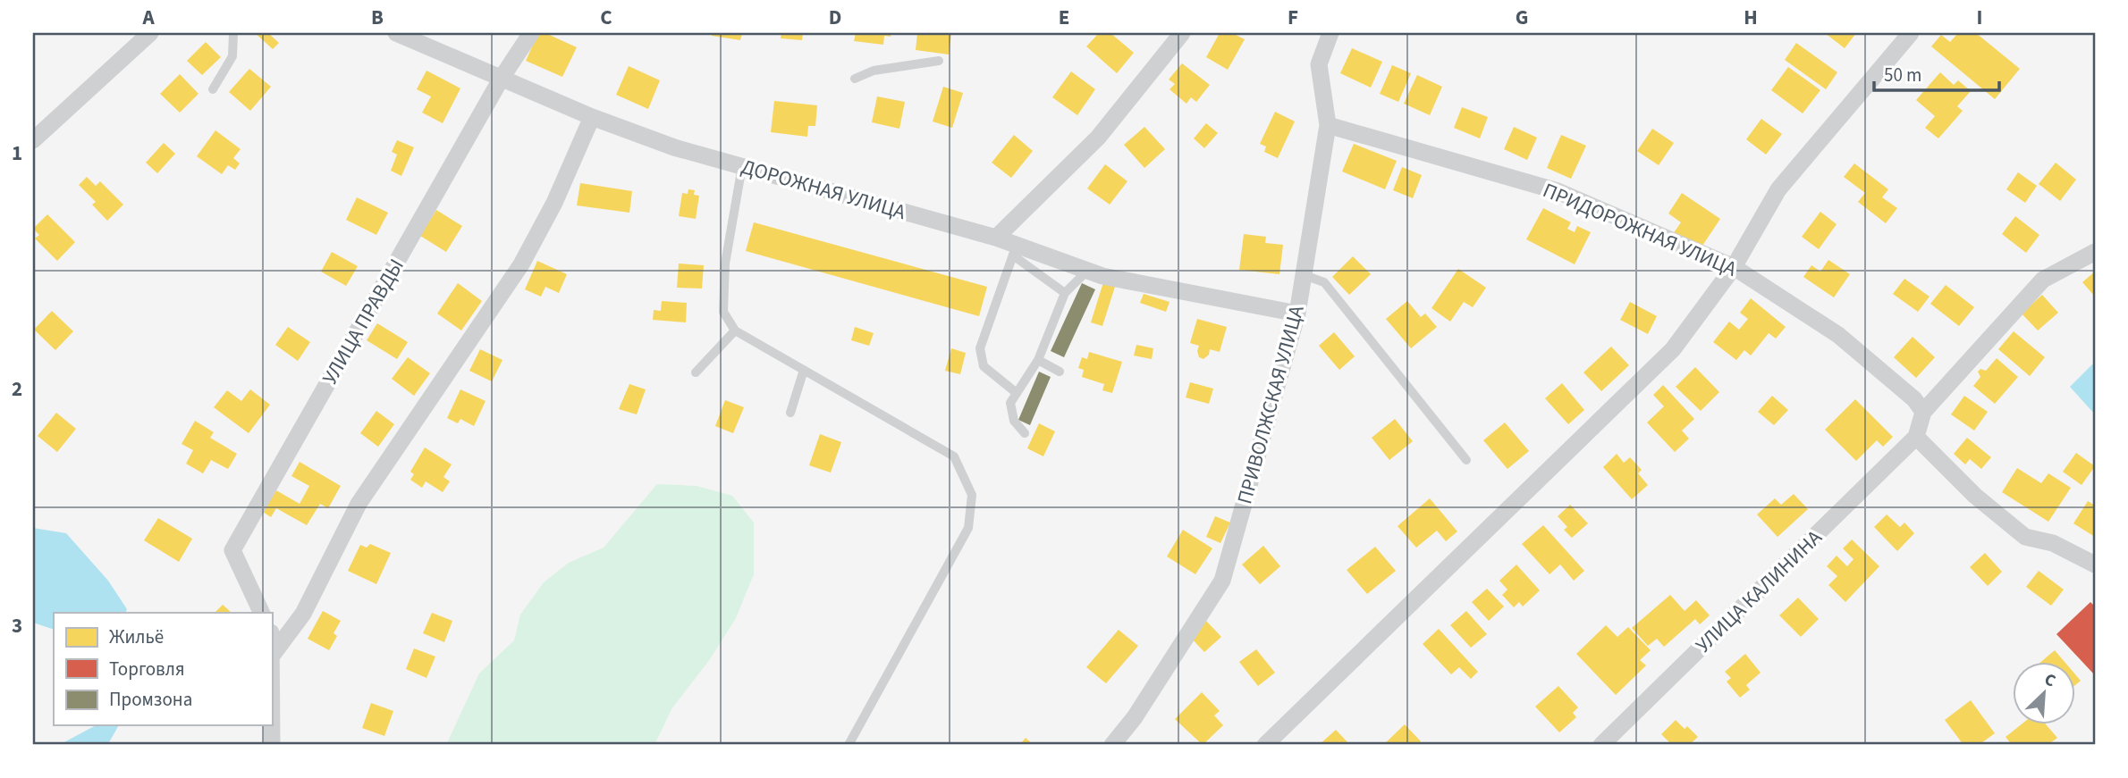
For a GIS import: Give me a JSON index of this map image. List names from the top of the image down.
{
  "streets": {
    "street": [
      "ДОРОЖНАЯ УЛИЦА",
      "ПРИДОРОЖНАЯ УЛИЦА",
      "УЛИЦА ПРАВДЫ",
      "ПРИВОЛЖСКАЯ УЛИЦА",
      "УЛИЦА КАЛИНИНА"
    ]
  },
  "crossings": [
    ["ДОРОЖНАЯ УЛИЦА", "УЛИЦА ПРАВДЫ"],
    ["ДОРОЖНАЯ УЛИЦА", "ПРИВОЛЖСКАЯ УЛИЦА"],
    ["ПРИДОРОЖНАЯ УЛИЦА", "ПРИВОЛЖСКАЯ УЛИЦА"]
  ],
  "legend": ["Жильё", "Торговля", "Промзона"],
  "scale_bar": "50 m",
  "north": "top right",
  "grid": {
    "columns": [
      "A",
      "B",
      "C",
      "D",
      "E",
      "F",
      "G",
      "H",
      "I"
    ],
    "rows": ["1", "2", "3"]
  }
}
